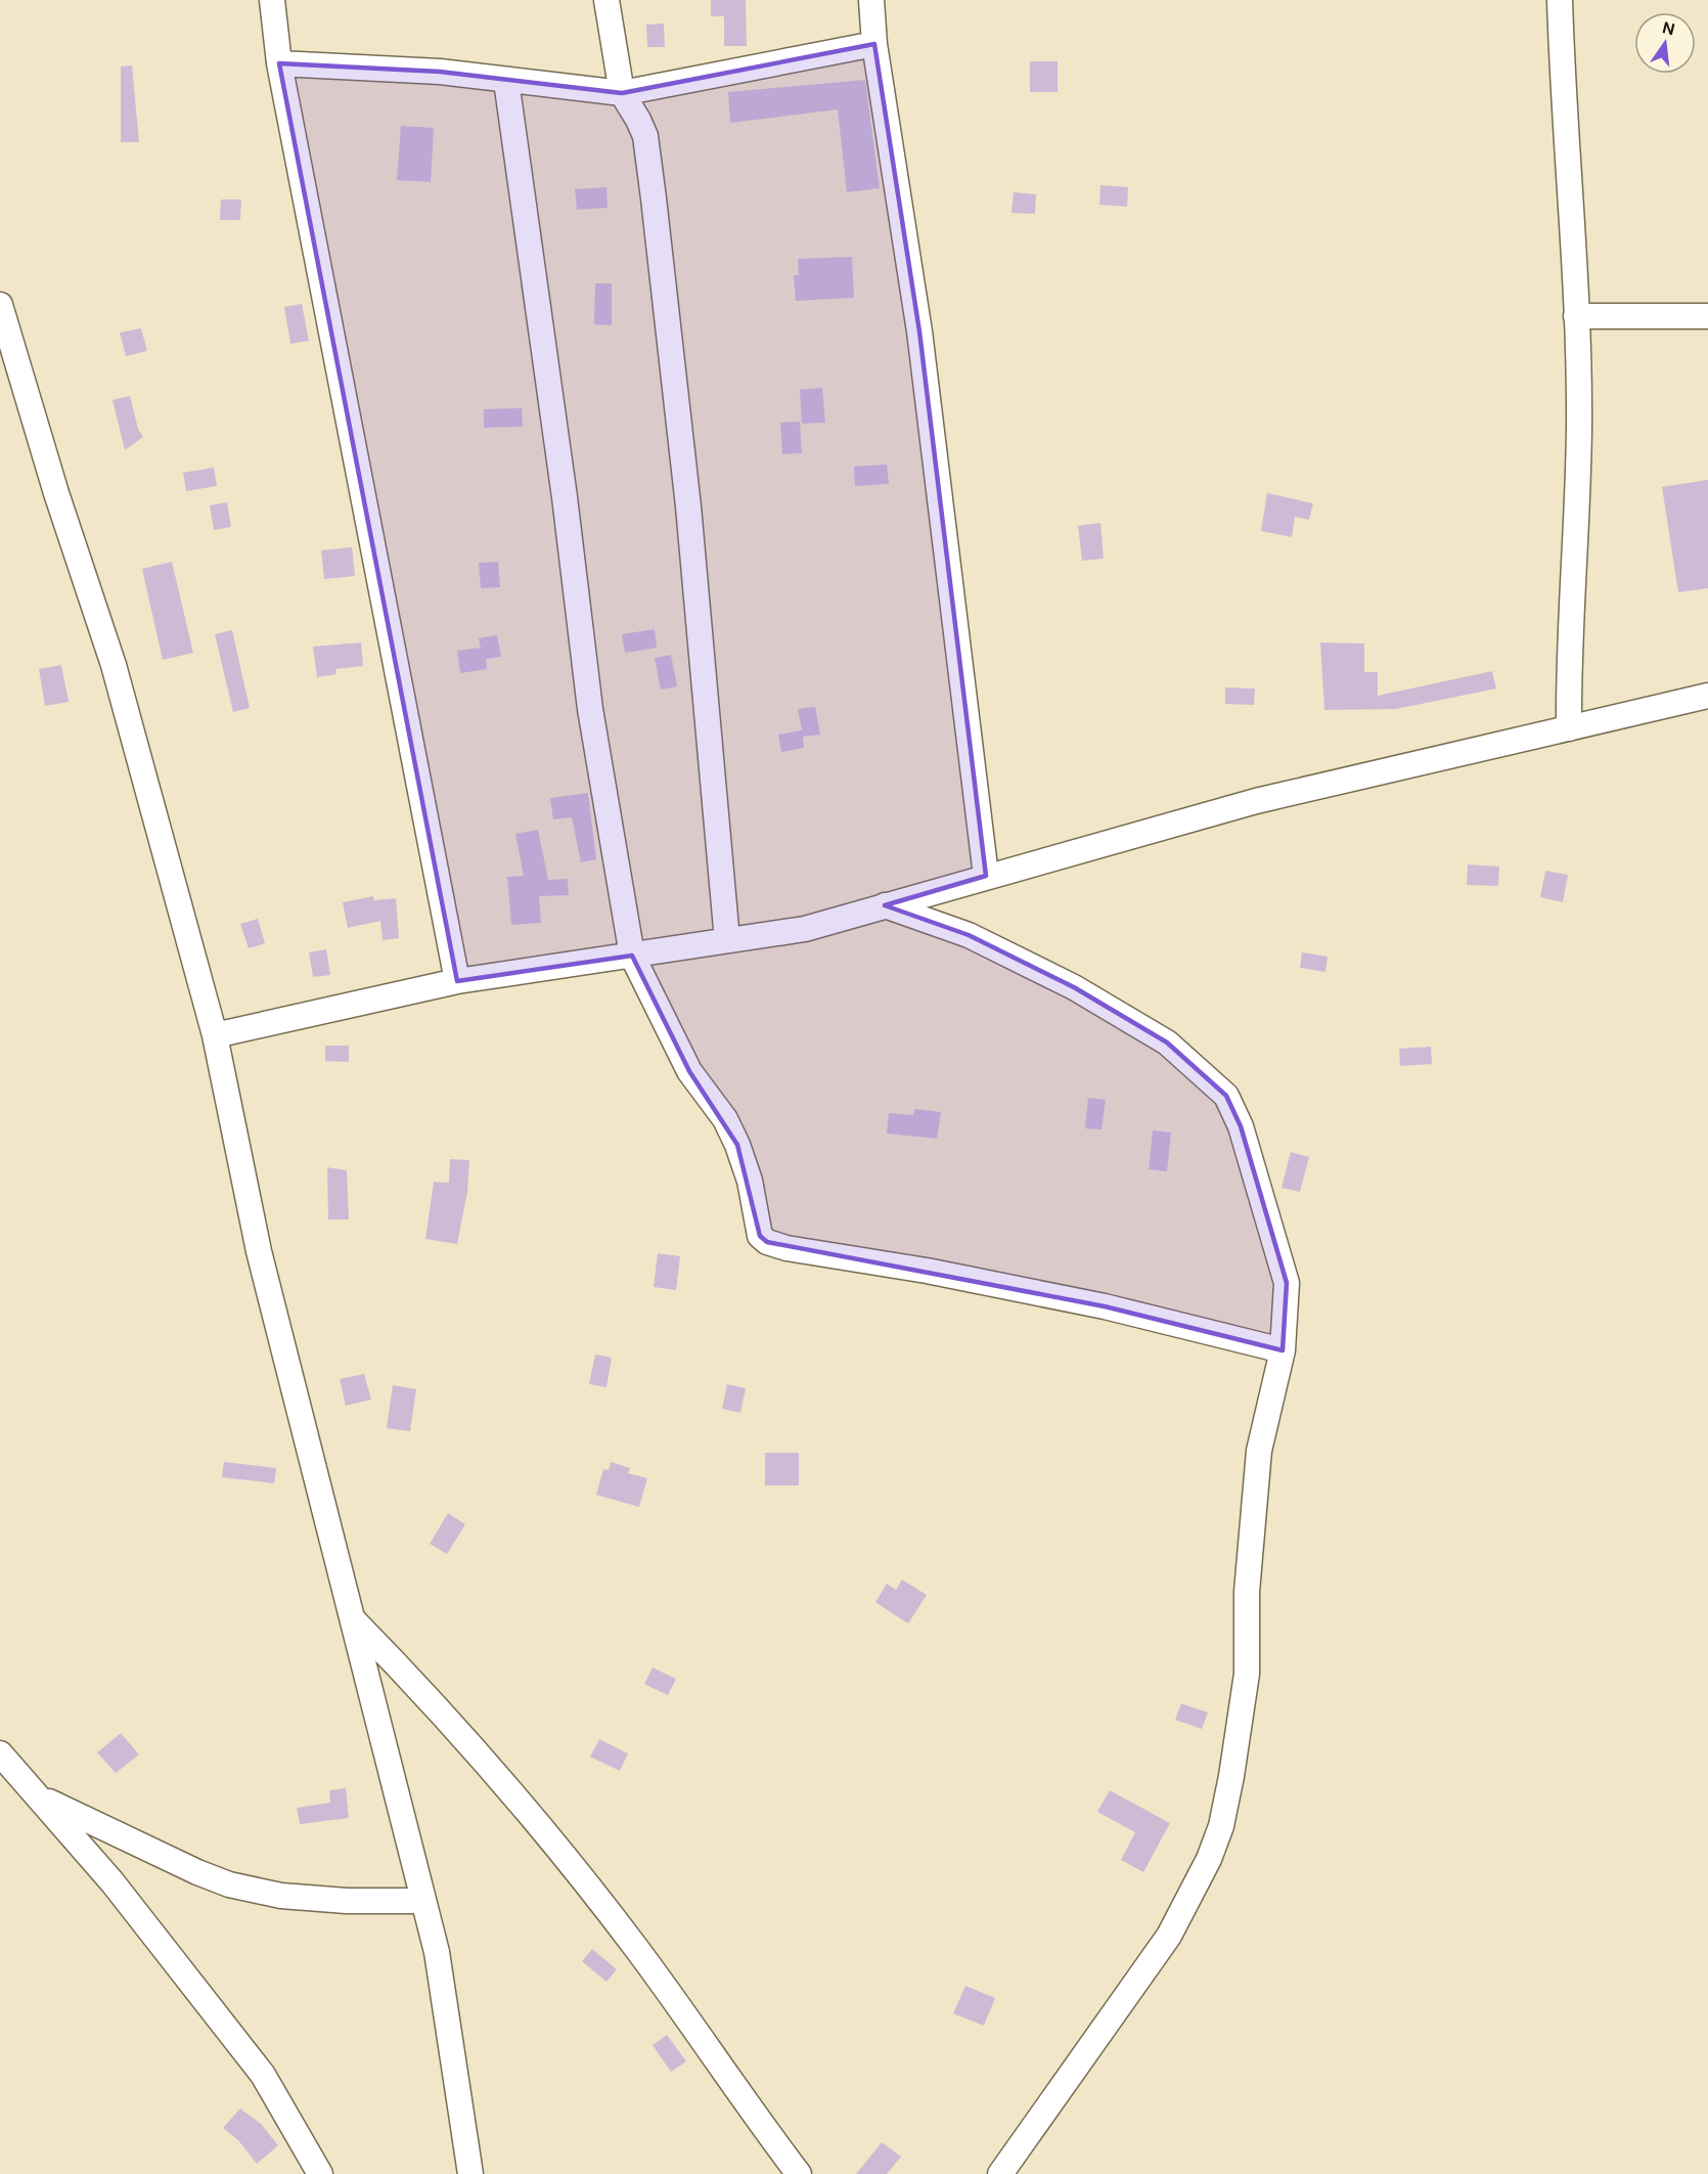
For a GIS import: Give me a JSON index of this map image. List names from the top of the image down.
{
  "north": "top"
}
